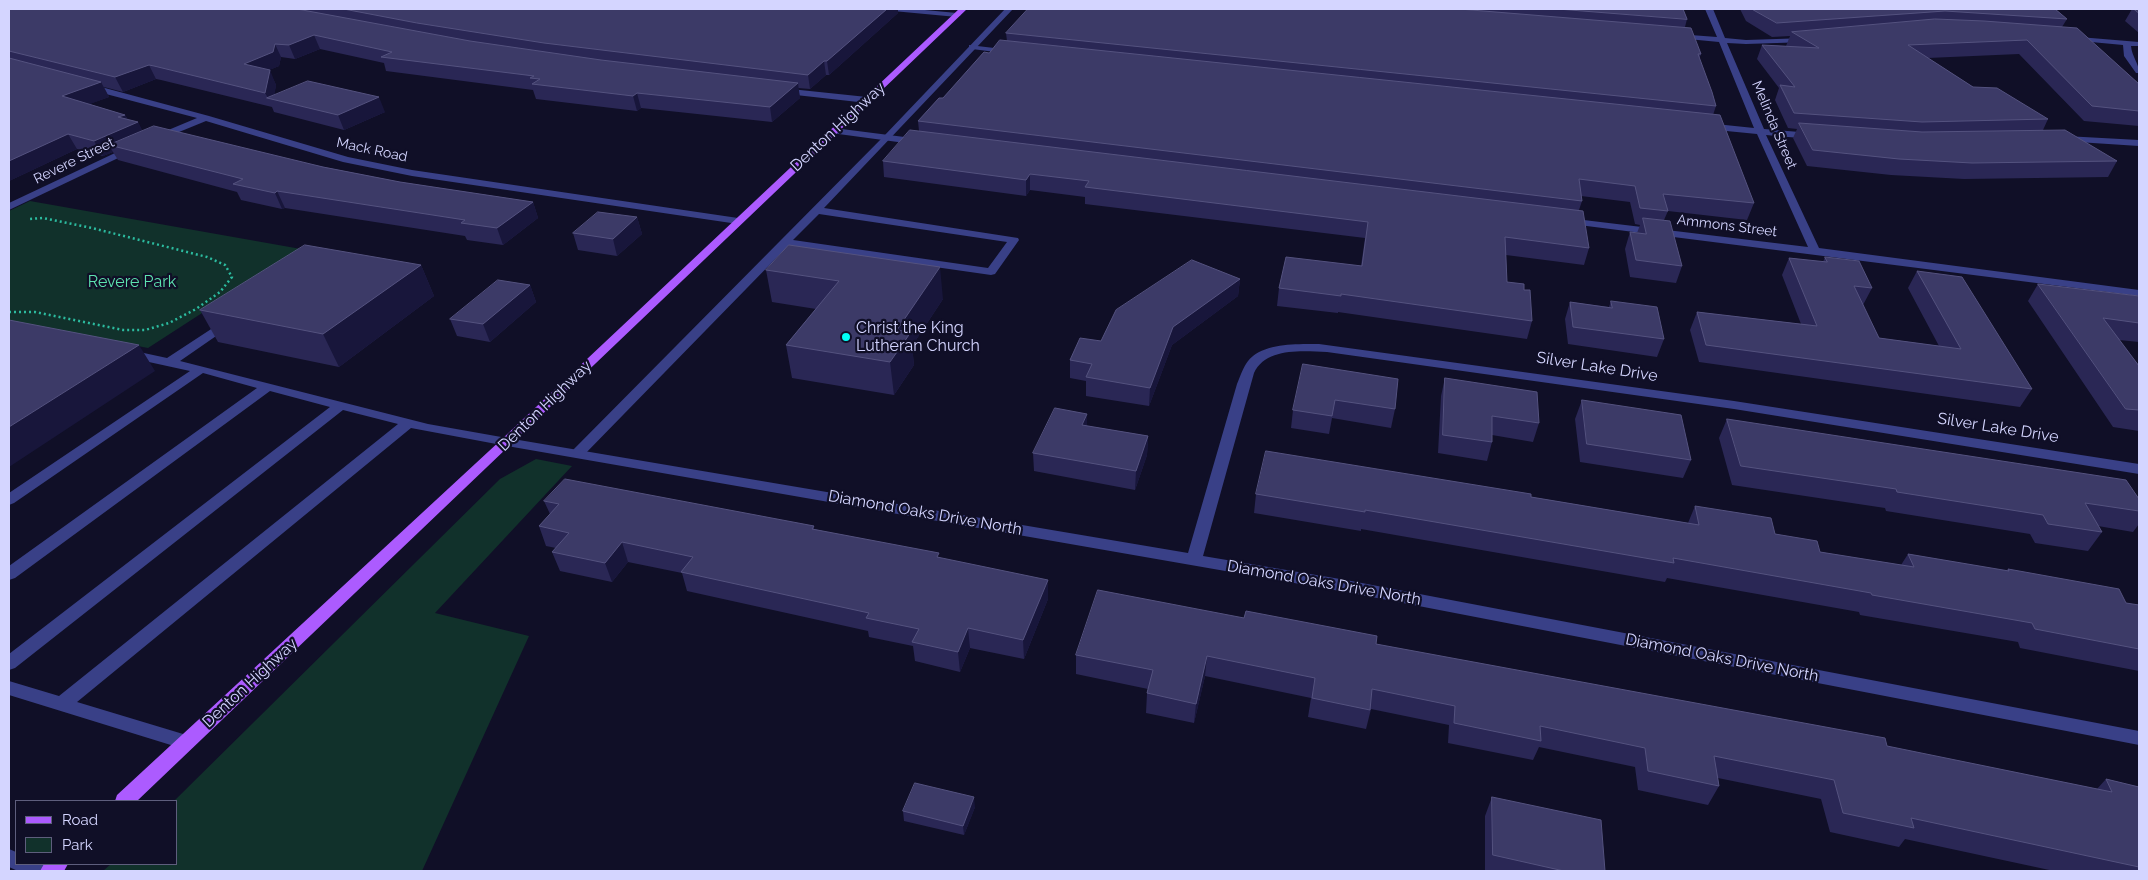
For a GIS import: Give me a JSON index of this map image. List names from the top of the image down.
{
  "streets": {
    "main road": ["Denton Highway"],
    "street": [
      "Melinda Street",
      "Mack Road",
      "Revere Street",
      "Ammons Street",
      "Silver Lake Drive",
      "Diamond Oaks Drive North"
    ]
  },
  "crossings": [
    ["Melinda Street", "Ammons Street"],
    ["Denton Highway", "Mack Road"],
    ["Denton Highway", "Diamond Oaks Drive North"],
    ["Mack Road", "Revere Street"],
    ["Silver Lake Drive", "Diamond Oaks Drive North"]
  ],
  "parks": ["Revere Park"],
  "places": ["Christ the King Lutheran Church"],
  "legend": ["Road", "Park"]
}
